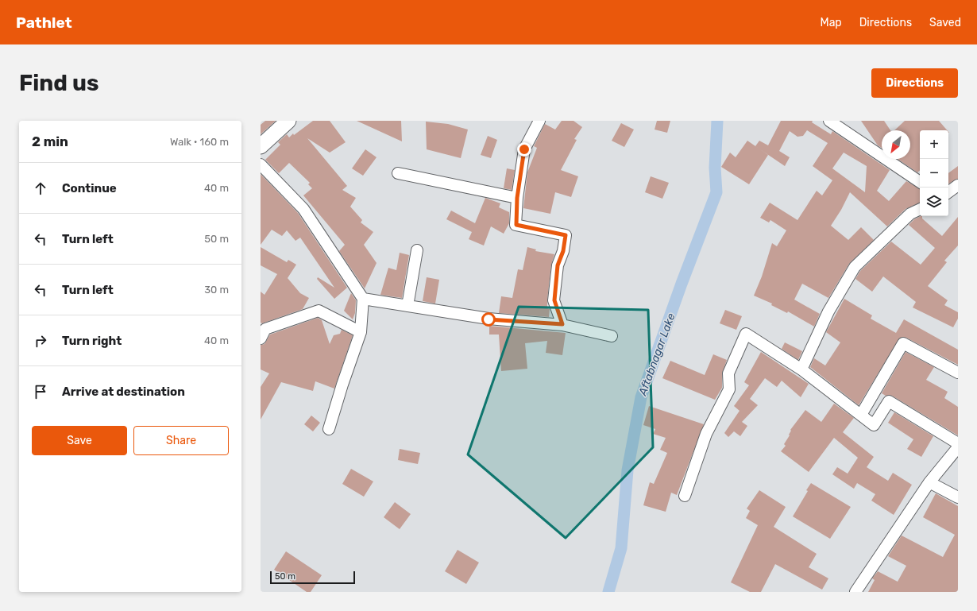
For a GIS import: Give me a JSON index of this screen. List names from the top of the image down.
{
  "water": ["Aftabnagar Lake"],
  "scale_bar": "50 m",
  "north": "bottom left",
  "page": {
    "header": "Pathlet",
    "nav": ["Map", "Directions", "Saved"],
    "buttons": [
      "Directions",
      ["Save", "Share"]
    ],
    "title": "Find us",
    "heading": ["2 min", "Walk · 160 m"],
    "map_buttons": ["+", "−"],
    "list": [
      ["Continue", "40 m"],
      ["Turn left", "50 m"],
      ["Turn left", "30 m"],
      ["Turn right", "40 m"],
      "Arrive at destination"
    ],
    "scale": "50 m"
  }
}
